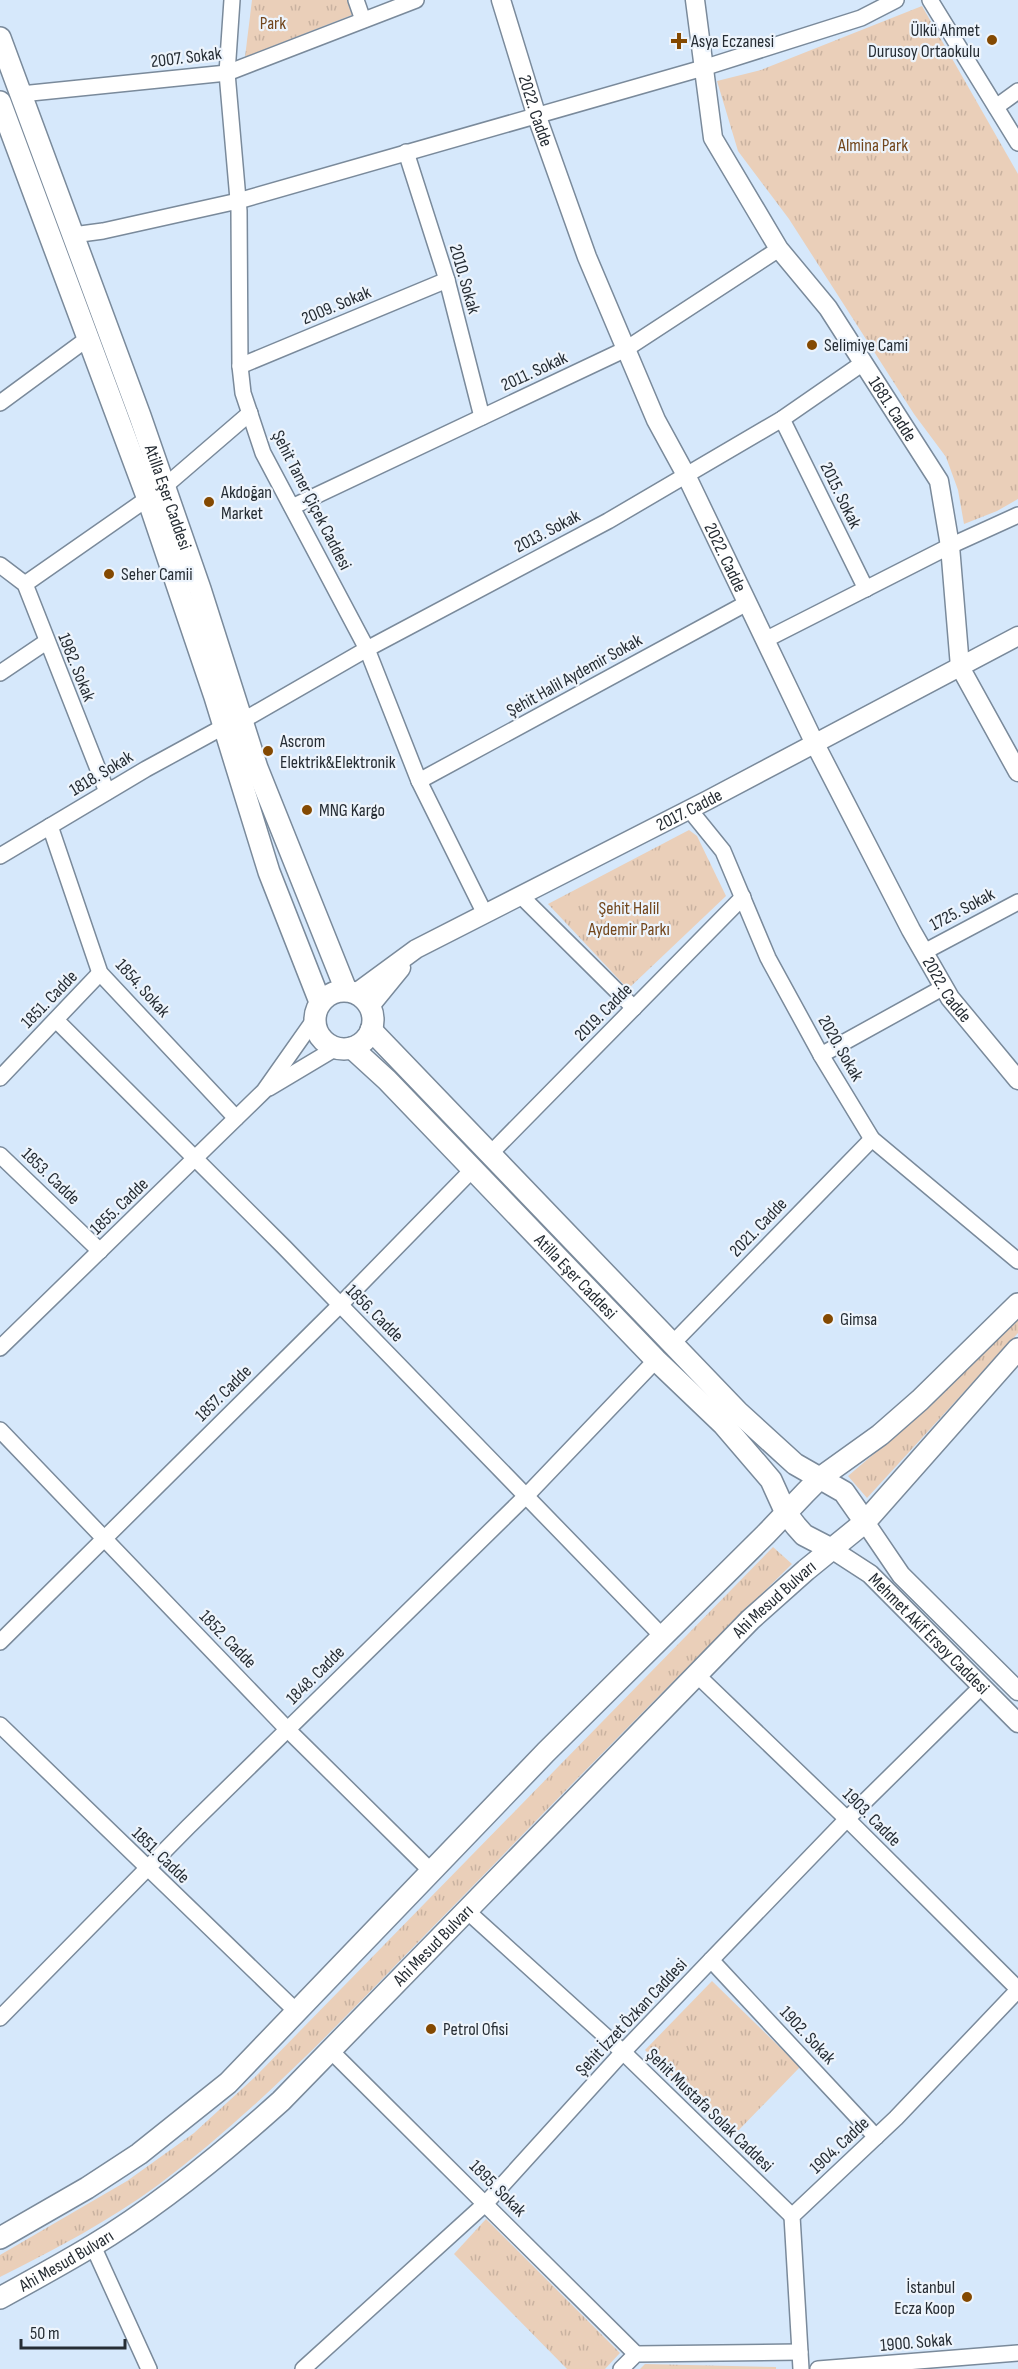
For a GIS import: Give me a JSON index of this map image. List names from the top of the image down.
{
  "streets": {
    "main road": ["Atilla Eşer Caddesi", "Ahi Mesud Bulvarı"],
    "street": [
      "2007. Sokak",
      "2022. Cadde",
      "2010. Sokak",
      "2009. Sokak",
      "2011. Sokak",
      "1681. Cadde",
      "2015. Sokak",
      "Şehit Taner Çiçek Caddesi",
      "2013. Sokak",
      "1982. Sokak",
      "Şehit Halil Aydemir Sokak",
      "1818. Sokak",
      "2017. Cadde",
      "1725. Sokak",
      "1854. Sokak",
      "1851. Cadde",
      "2019. Cadde",
      "2020. Sokak",
      "1853. Cadde",
      "1855. Cadde",
      "2021. Cadde",
      "1856. Cadde",
      "1857. Cadde",
      "Mehmet Akif Ersoy Caddesi",
      "1852. Cadde",
      "1848. Cadde",
      "1903. Cadde",
      "Şehit İzzet Özkan Caddesi",
      "1902. Sokak",
      "Şehit Mustafa Solak Caddesi",
      "1904. Cadde",
      "1895. Sokak",
      "1900. Sokak"
    ]
  },
  "crossings": [
    ["2007. Sokak", "Atilla Eşer Caddesi"],
    ["2007. Sokak", "Şehit Taner Çiçek Caddesi"],
    ["2022. Cadde", "2011. Sokak"],
    ["2022. Cadde", "2013. Sokak"],
    ["2022. Cadde", "Şehit Halil Aydemir Sokak"],
    ["2022. Cadde", "2017. Cadde"],
    ["2022. Cadde", "1725. Sokak"],
    ["2010. Sokak", "2009. Sokak"],
    ["2010. Sokak", "2011. Sokak"],
    ["2009. Sokak", "Şehit Taner Çiçek Caddesi"],
    ["2011. Sokak", "1681. Cadde"],
    ["2011. Sokak", "Şehit Taner Çiçek Caddesi"],
    ["1681. Cadde", "2013. Sokak"],
    ["1681. Cadde", "2017. Cadde"],
    ["2015. Sokak", "2013. Sokak"],
    ["Atilla Eşer Caddesi", "2013. Sokak"],
    ["Atilla Eşer Caddesi", "1818. Sokak"],
    ["Atilla Eşer Caddesi", "2017. Cadde"],
    ["Atilla Eşer Caddesi", "2019. Cadde"],
    ["Atilla Eşer Caddesi", "1855. Cadde"],
    ["Atilla Eşer Caddesi", "2021. Cadde"],
    ["Atilla Eşer Caddesi", "1857. Cadde"],
    ["Atilla Eşer Caddesi", "Ahi Mesud Bulvarı"],
    ["Atilla Eşer Caddesi", "1848. Cadde"],
    ["Şehit Taner Çiçek Caddesi", "2013. Sokak"],
    ["Şehit Taner Çiçek Caddesi", "Şehit Halil Aydemir Sokak"],
    ["Şehit Taner Çiçek Caddesi", "2017. Cadde"],
    ["2013. Sokak", "1818. Sokak"],
    ["1982. Sokak", "1818. Sokak"],
    ["1818. Sokak", "1854. Sokak"],
    ["2017. Cadde", "2020. Sokak"],
    ["2017. Cadde", "1855. Cadde"],
    ["1854. Sokak", "1851. Cadde"],
    ["1854. Sokak", "1855. Cadde"],
    ["1851. Cadde", "1856. Cadde"],
    ["1851. Cadde", "1848. Cadde"],
    ["2019. Cadde", "2020. Sokak"],
    ["2020. Sokak", "2021. Cadde"],
    ["1853. Cadde", "1855. Cadde"],
    ["1855. Cadde", "1856. Cadde"],
    ["1856. Cadde", "1857. Cadde"],
    ["1856. Cadde", "1848. Cadde"],
    ["1857. Cadde", "1852. Cadde"],
    ["Ahi Mesud Bulvarı", "Mehmet Akif Ersoy Caddesi"],
    ["Ahi Mesud Bulvarı", "1903. Cadde"],
    ["Ahi Mesud Bulvarı", "Şehit Mustafa Solak Caddesi"],
    ["Ahi Mesud Bulvarı", "1895. Sokak"],
    ["Mehmet Akif Ersoy Caddesi", "Şehit İzzet Özkan Caddesi"],
    ["1852. Cadde", "1848. Cadde"],
    ["1903. Cadde", "Şehit İzzet Özkan Caddesi"],
    ["1903. Cadde", "1904. Cadde"],
    ["Şehit İzzet Özkan Caddesi", "1902. Sokak"],
    ["Şehit İzzet Özkan Caddesi", "Şehit Mustafa Solak Caddesi"],
    ["Şehit İzzet Özkan Caddesi", "1895. Sokak"],
    ["1902. Sokak", "1904. Cadde"],
    ["Şehit Mustafa Solak Caddesi", "1904. Cadde"]
  ],
  "parks": ["Park", "Almina Park", "Şehit Halil Aydemir Parkı"],
  "places": {
    "other": [
      "Ülkü Ahmet Durusoy Ortaokulu",
      "Selimiye Cami",
      "Akdoğan Market",
      "Seher Camii",
      "Ascrom Elektrik&Elektronik",
      "MNG Kargo",
      "Gimsa",
      "Petrol Ofisi",
      "İstanbul Ecza Koop"
    ],
    "health": ["Asya Eczanesi"]
  },
  "scale_bar": "50 m"
}
